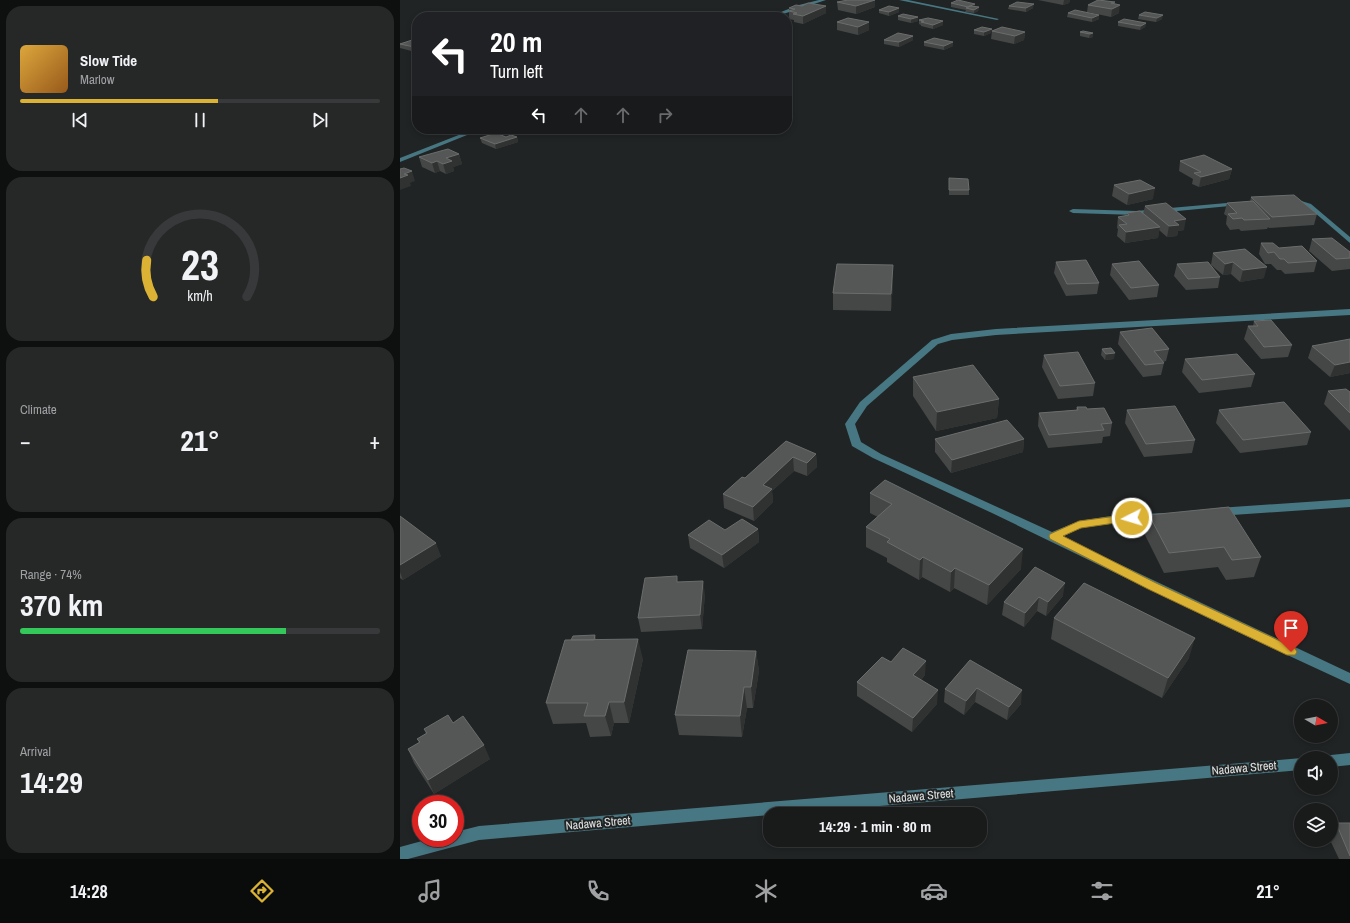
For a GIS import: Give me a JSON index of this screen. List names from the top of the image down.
{
  "streets": {
    "street": ["Nadawa Street"]
  },
  "north": "right",
  "page": {
    "turn": ["20 m", "Turn left"],
    "song": ["Slow Tide", "Marlow"],
    "tile": [
      "Climate",
      ["Range · 74%", "370 km"],
      ["Arrival", "14:29"]
    ],
    "heat": ["−", "21°", "+"],
    "limit": "30",
    "trip": "14:29 · 1 min · 80 m",
    "tabs": ["14:28", "21°"],
    "gauge": ["23", "km/h"]
  }
}
